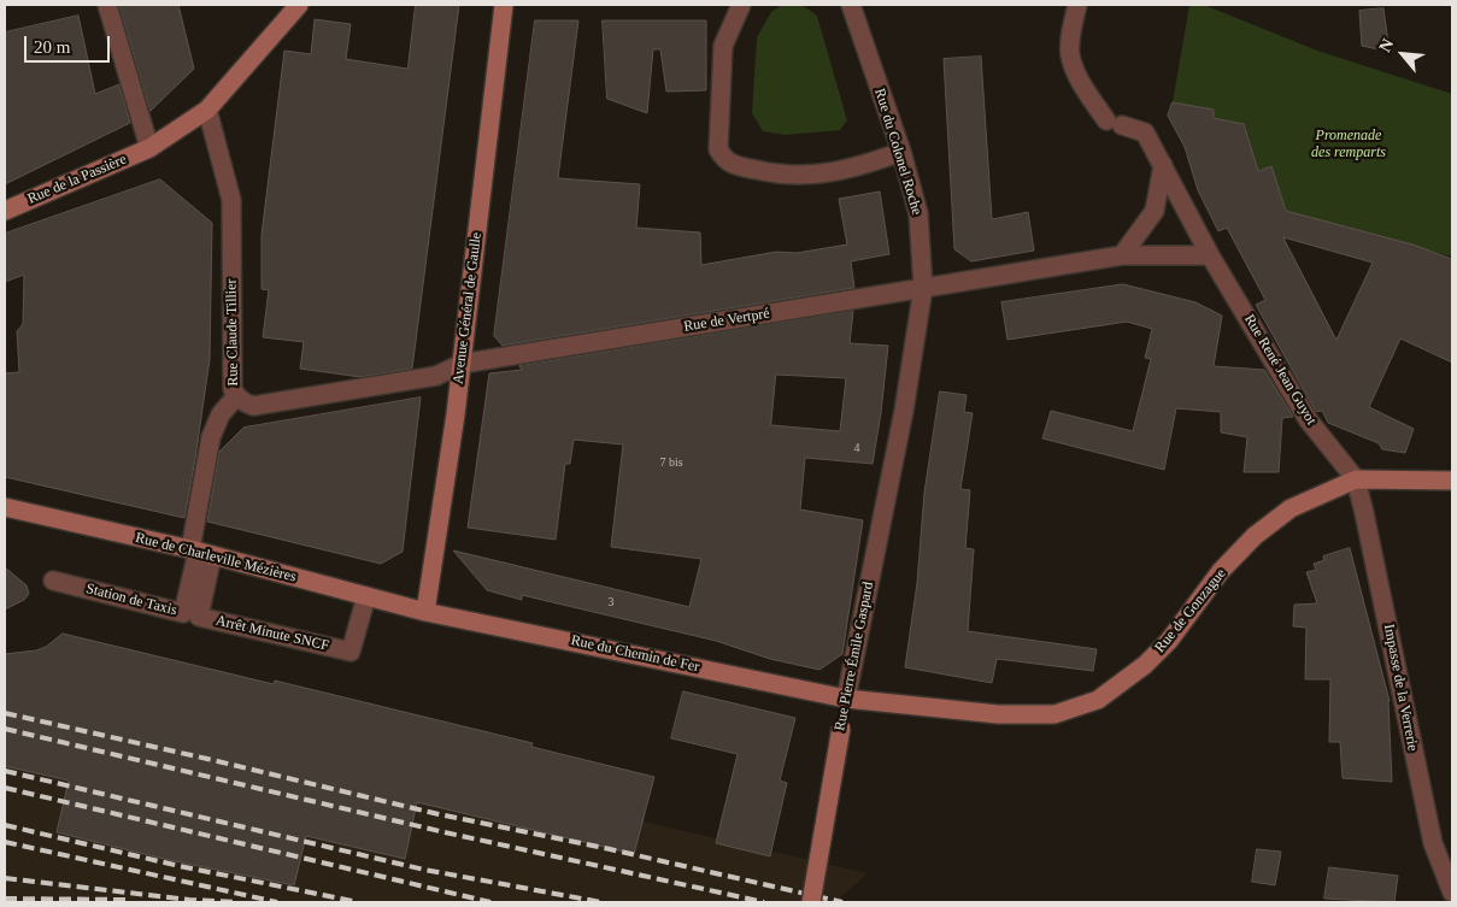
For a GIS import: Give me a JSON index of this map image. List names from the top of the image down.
{
  "streets": {
    "main road": [
      "Rue de la Passière",
      "Avenue Général de Gaulle",
      "Rue de Charleville Mézières",
      "Rue de Gonzague",
      "Rue du Chemin de Fer",
      "Rue Pierre Émile Gaspard"
    ],
    "street": [
      "Rue du Colonel Roche",
      "Rue de Vertpré",
      "Rue Claude Tillier",
      "Rue René Jean Guyot",
      "Station de Taxis",
      "Arrêt Minute SNCF",
      "Impasse de la Verrerie"
    ]
  },
  "crossings": [
    ["Rue du Colonel Roche", "Rue de Vertpré"],
    ["Rue du Colonel Roche", "Rue Pierre Émile Gaspard"],
    ["Avenue Général de Gaulle", "Rue de Vertpré"],
    ["Avenue Général de Gaulle", "Rue de Charleville Mézières"],
    ["Avenue Général de Gaulle", "Rue du Chemin de Fer"],
    ["Rue de Vertpré", "Rue Claude Tillier"],
    ["Rue Claude Tillier", "Rue de Charleville Mézières"],
    ["Rue Claude Tillier", "Station de Taxis"],
    ["Rue Claude Tillier", "Arrêt Minute SNCF"],
    ["Rue René Jean Guyot", "Rue de Gonzague"],
    ["Rue René Jean Guyot", "Impasse de la Verrerie"],
    ["Rue de Charleville Mézières", "Station de Taxis"],
    ["Rue de Charleville Mézières", "Arrêt Minute SNCF"],
    ["Rue de Charleville Mézières", "Rue du Chemin de Fer"],
    ["Station de Taxis", "Arrêt Minute SNCF"],
    ["Rue de Gonzague", "Rue du Chemin de Fer"],
    ["Rue de Gonzague", "Rue Pierre Émile Gaspard"],
    ["Rue de Gonzague", "Impasse de la Verrerie"],
    ["Rue du Chemin de Fer", "Rue Pierre Émile Gaspard"]
  ],
  "parks": ["Promenade des remparts"],
  "house_numbers": ["4", "7 bis", "3"],
  "scale_bar": "20 m",
  "north": "top left"
}
